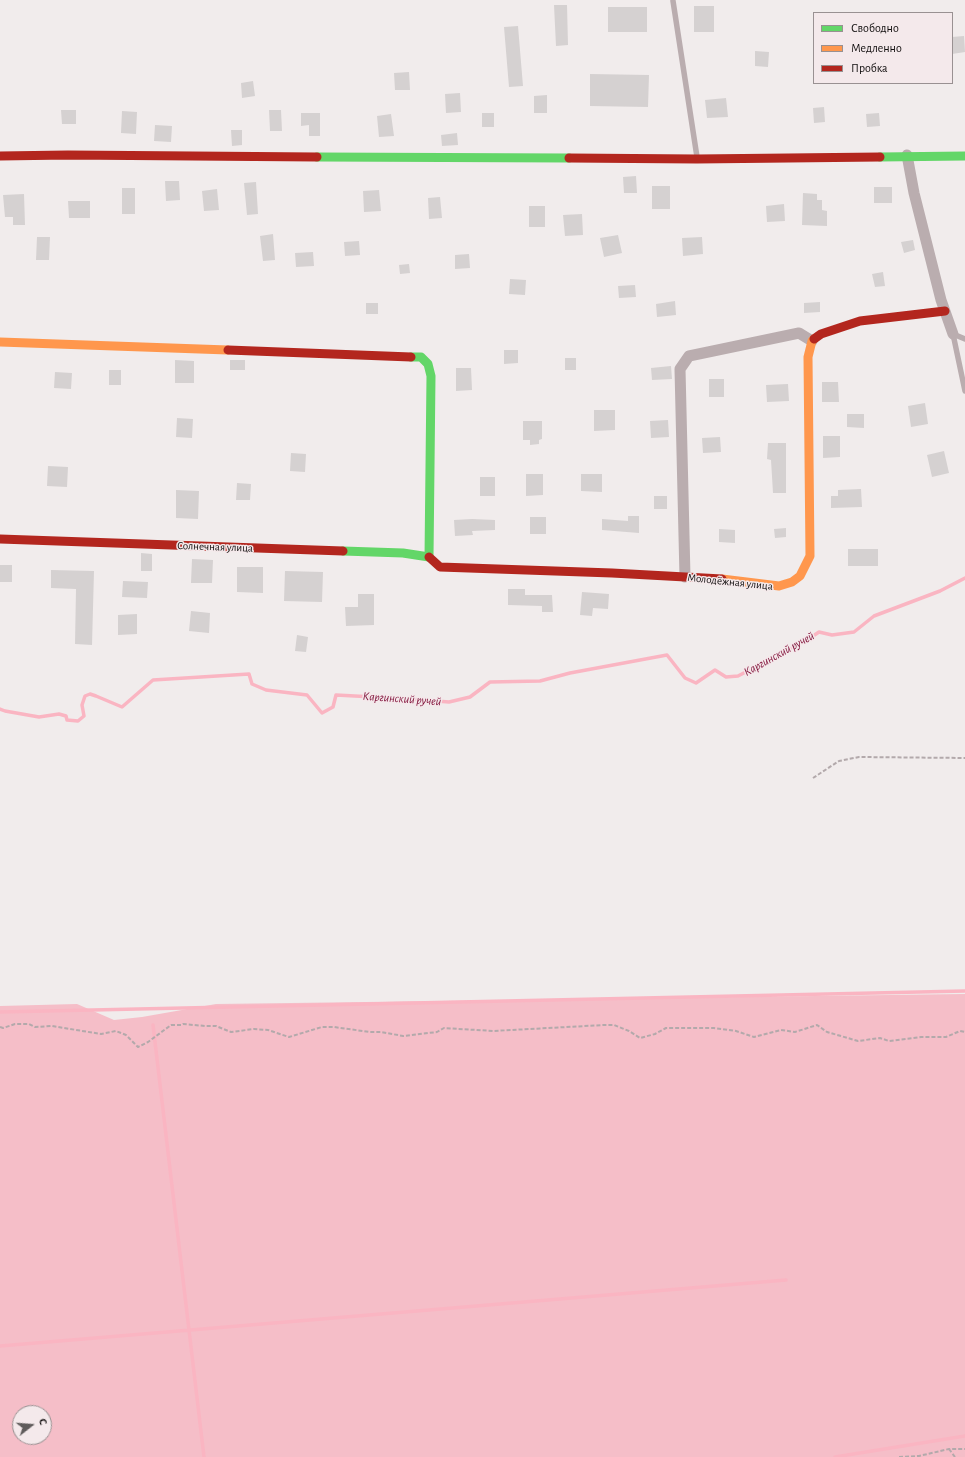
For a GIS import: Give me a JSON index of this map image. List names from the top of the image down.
{
  "streets": {
    "street": ["Солнечная улица", "Молодёжная улица"]
  },
  "crossings": [
    ["Солнечная улица", "Молодёжная улица"]
  ],
  "water": ["Каргинский ручей"],
  "legend": ["Свободно", "Медленно", "Пробка"],
  "north": "right"
}
